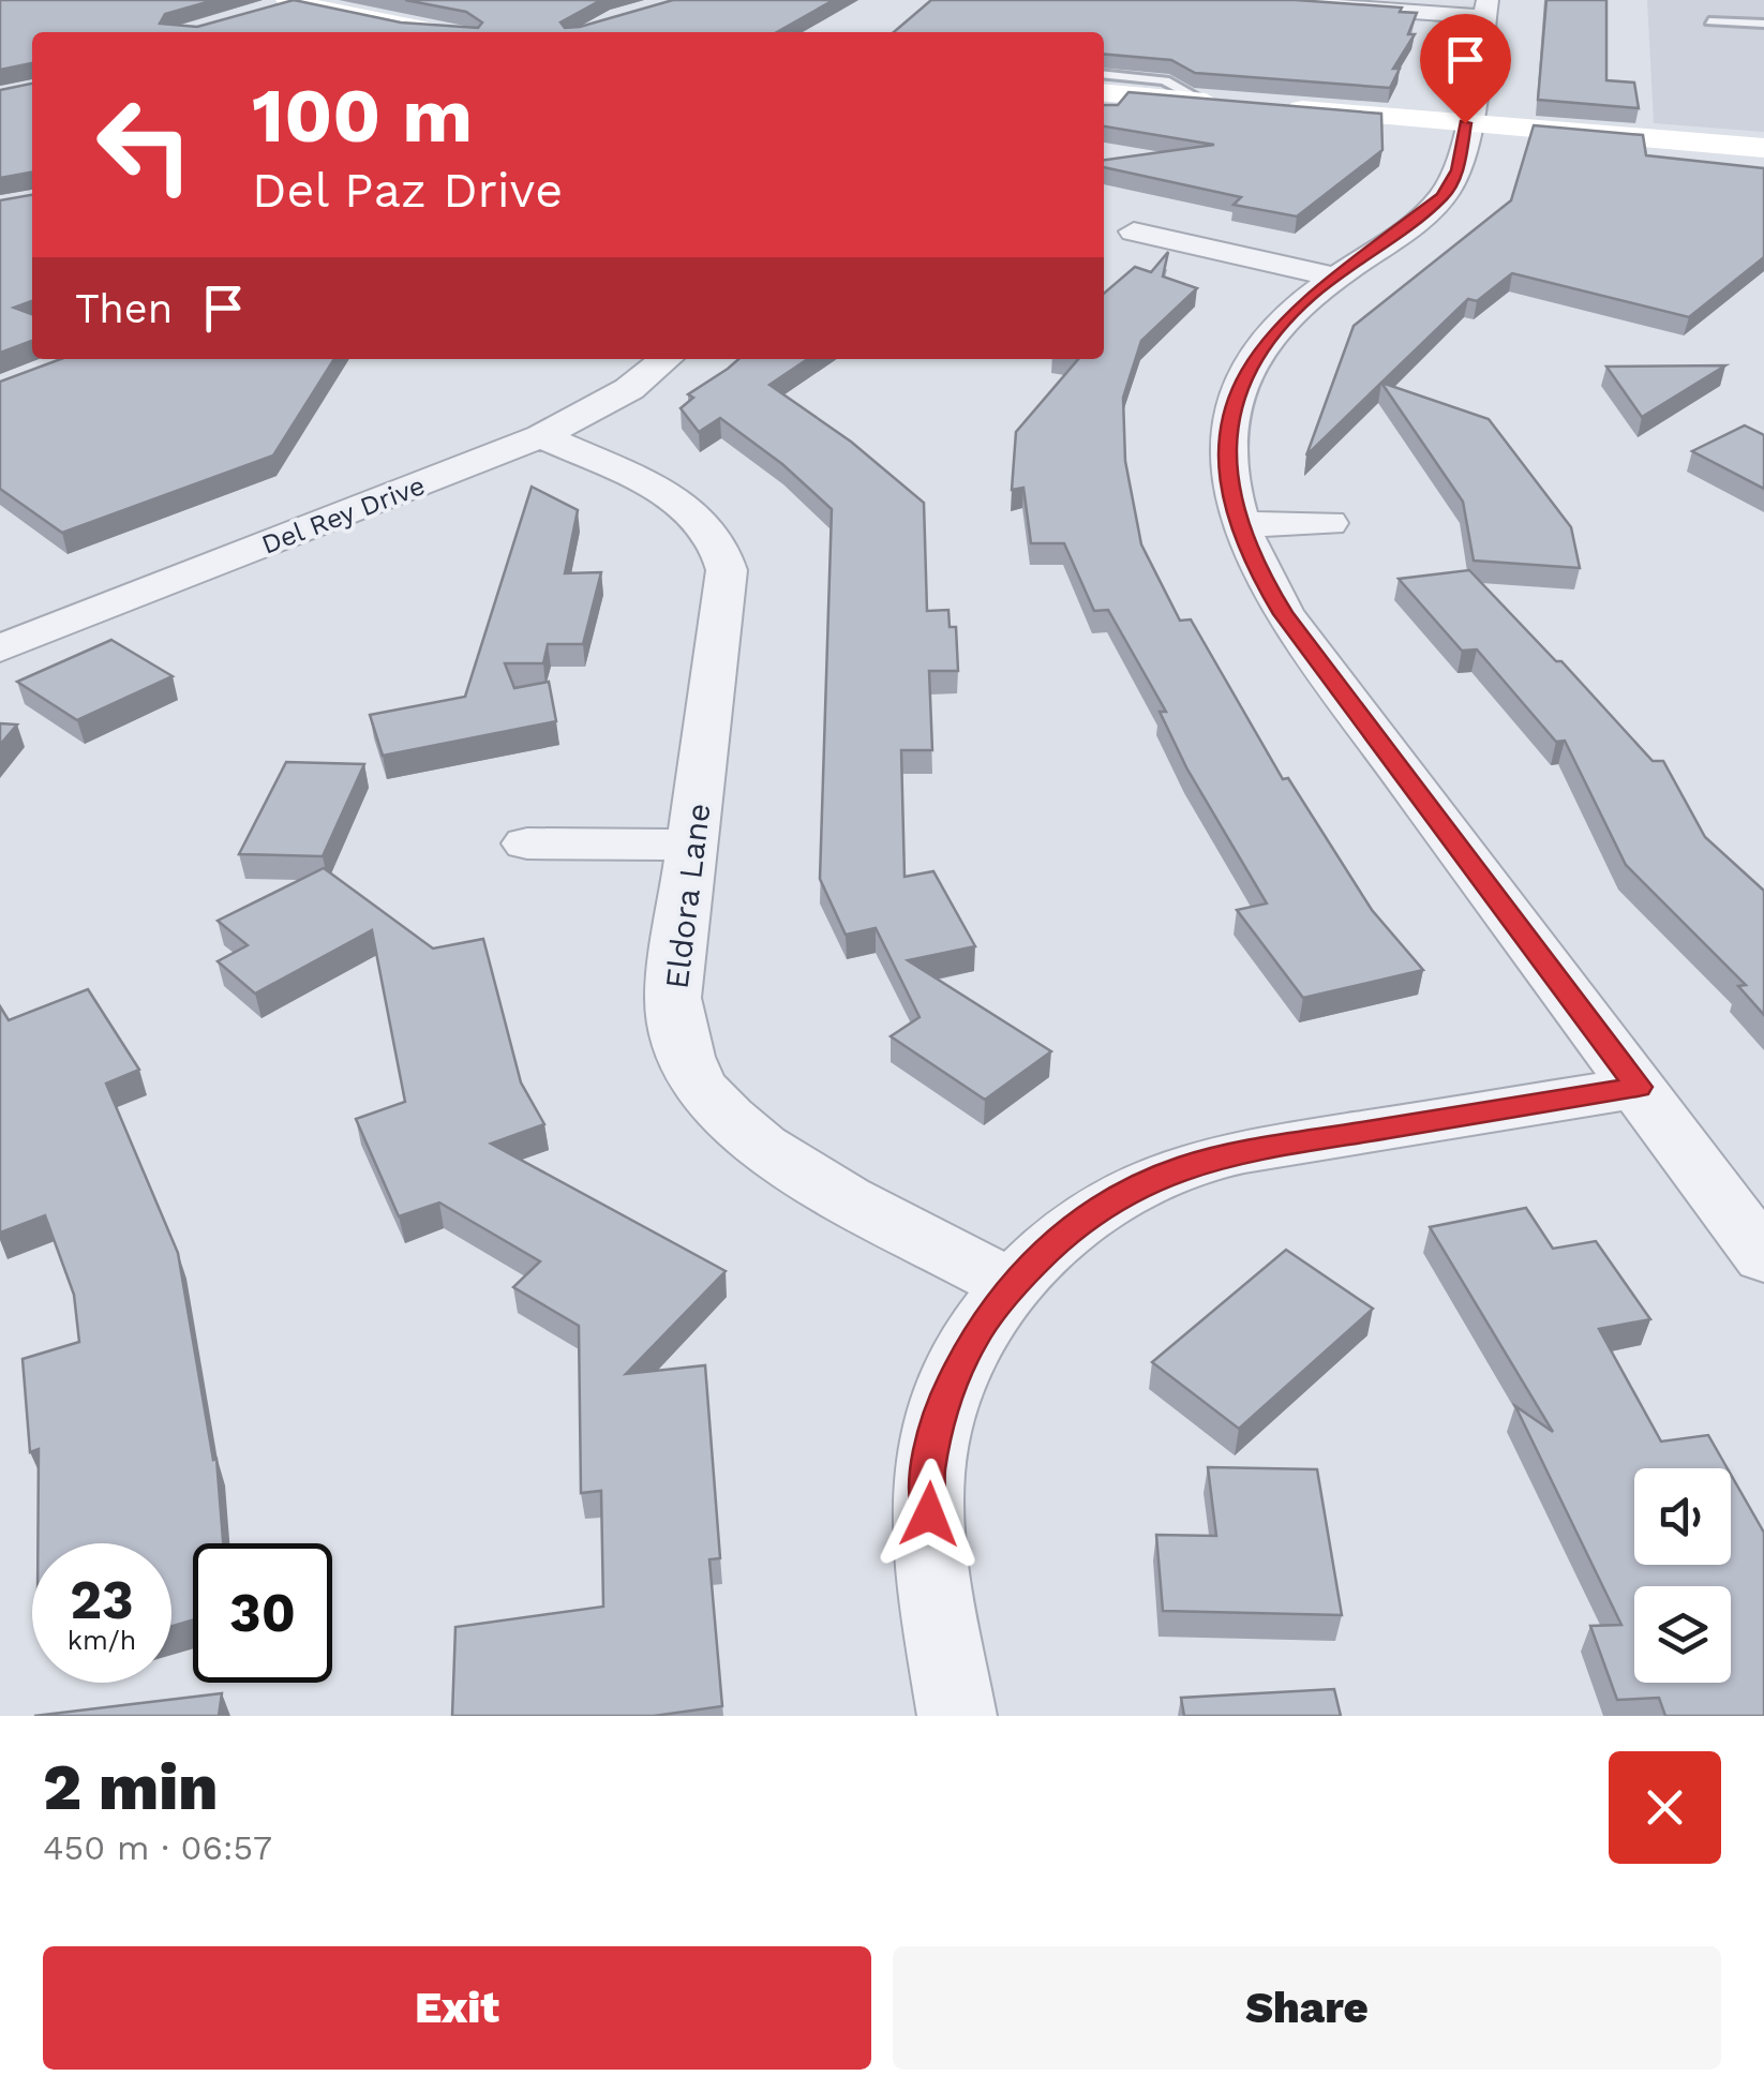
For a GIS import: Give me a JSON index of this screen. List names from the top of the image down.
{
  "streets": {
    "street": ["Del Rey Drive", "Eldora Lane"]
  },
  "crossings": [
    ["Del Rey Drive", "Eldora Lane"]
  ],
  "page": {
    "turn": ["100 m", "Del Paz Drive"],
    "then": "Then",
    "speed": "23 km/h",
    "limit": "30",
    "heading": ["2 min", "450 m · 06:57"],
    "buttons": ["Exit", "Share"]
  }
}
